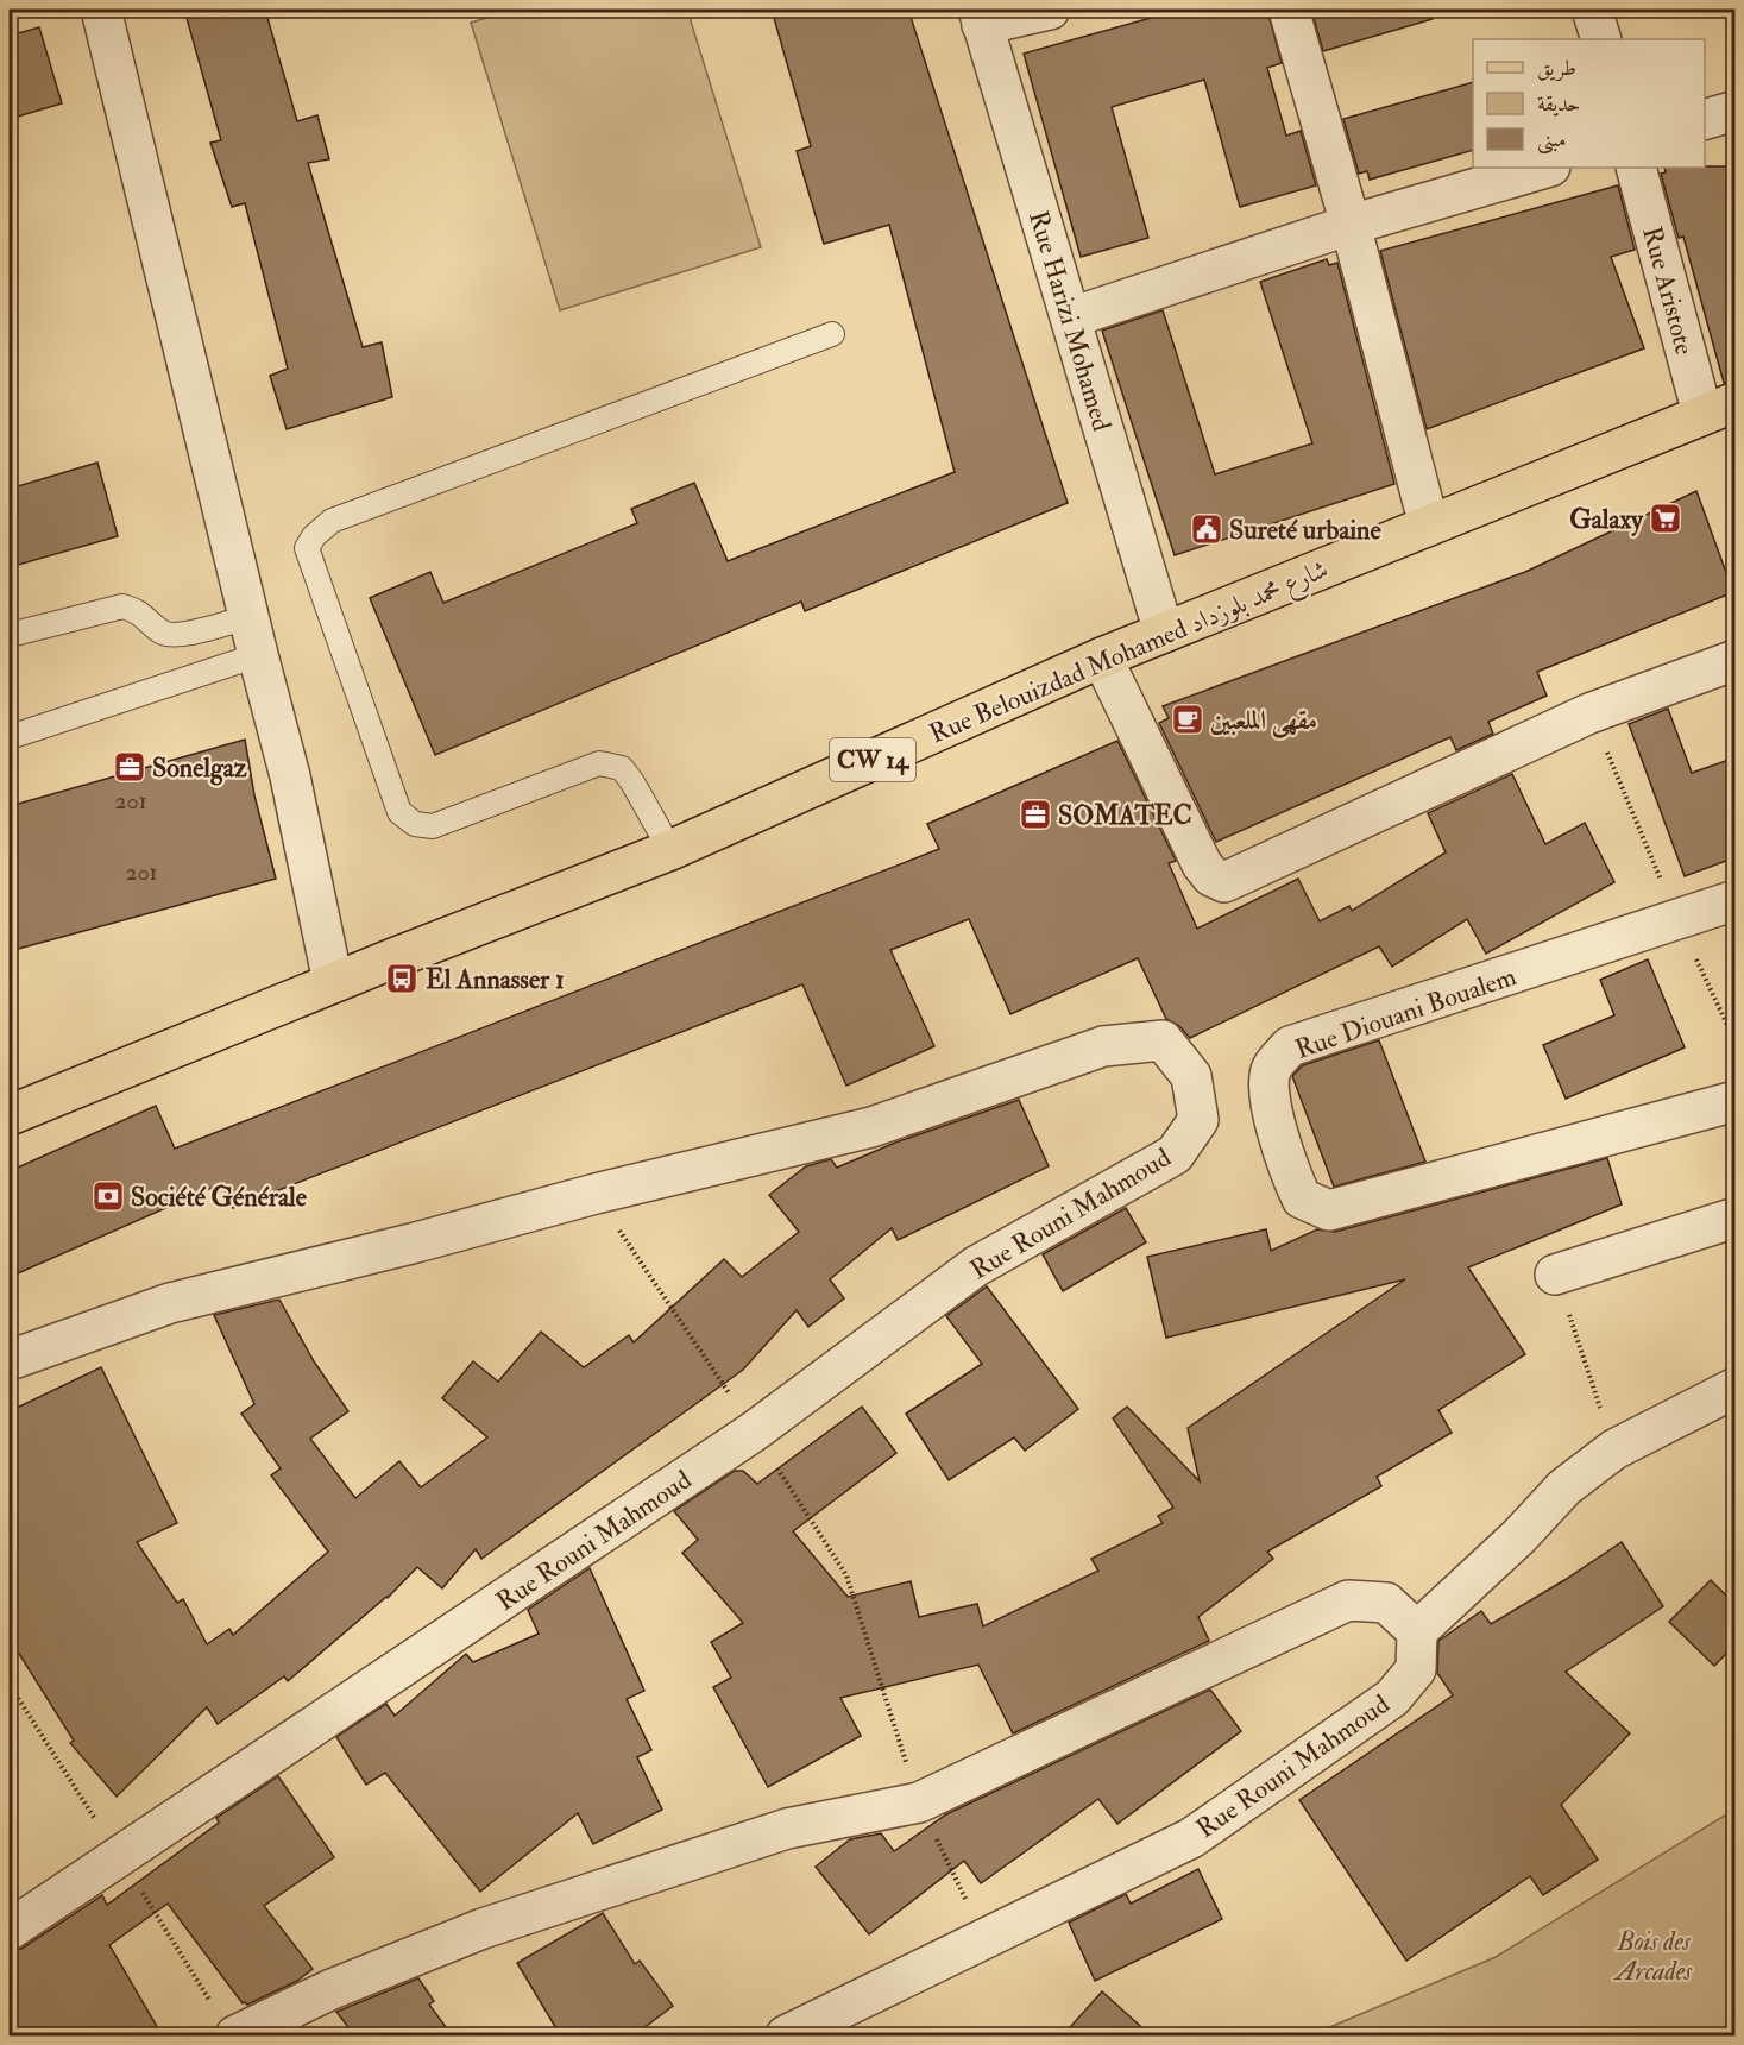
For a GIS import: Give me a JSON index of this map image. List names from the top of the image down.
{
  "streets": {
    "main road": ["Rue Belouizdad Mohamed شارع محمد بلوزداد", "CW 14"],
    "street": [
      "Rue Aristote",
      "Rue Harizi Mohamed",
      "Rue Diouani Boualem",
      "Rue Rouni Mahmoud"
    ]
  },
  "crossings": [
    ["Rue Aristote", "Rue Belouizdad Mohamed شارع محمد بلوزداد"],
    ["Rue Harizi Mohamed", "Rue Belouizdad Mohamed شارع محمد بلوزداد"]
  ],
  "parks": ["Bois des Arcades"],
  "places": {
    "supermarket": ["Galaxy"],
    "public building": ["Sureté urbaine"],
    "cafe": ["مقهى الملعبين"],
    "office": ["Sonelgaz", "SOMATEC"],
    "bus stop": ["El Annasser 1"],
    "bank": ["Société Générale"]
  },
  "house_numbers": ["201", "201"],
  "legend": ["طريق", "حديقة", "مبنى"]
}
